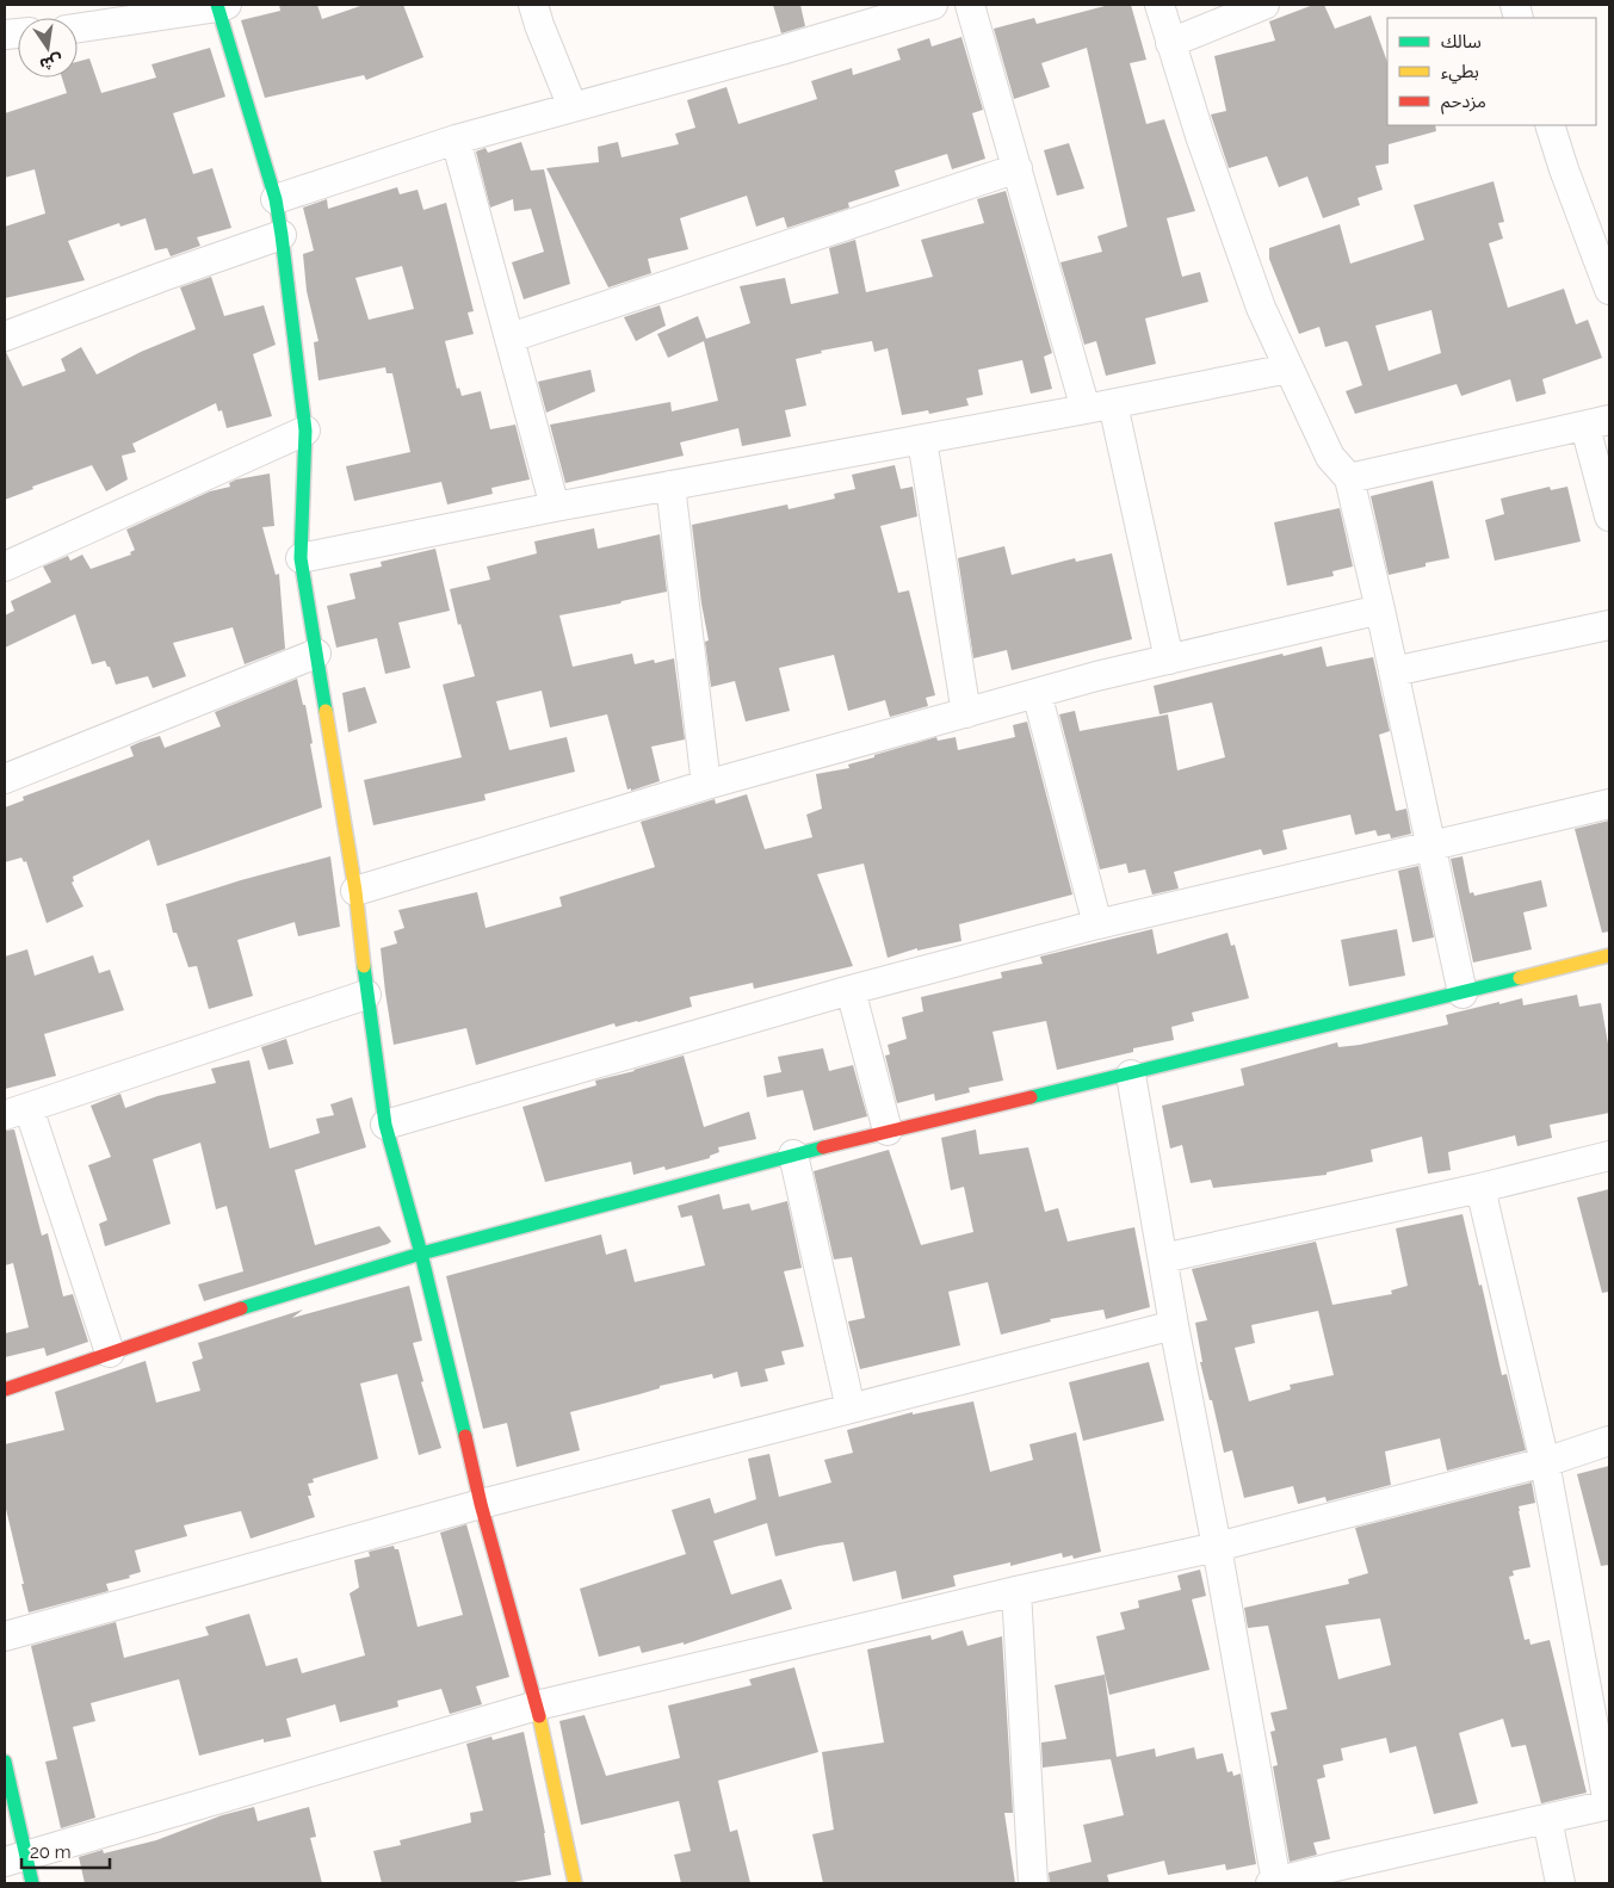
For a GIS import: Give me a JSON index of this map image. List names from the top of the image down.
{
  "legend": ["سالك", "بطيء", "مزدحم"],
  "scale_bar": "20 m",
  "north": "bottom"
}
